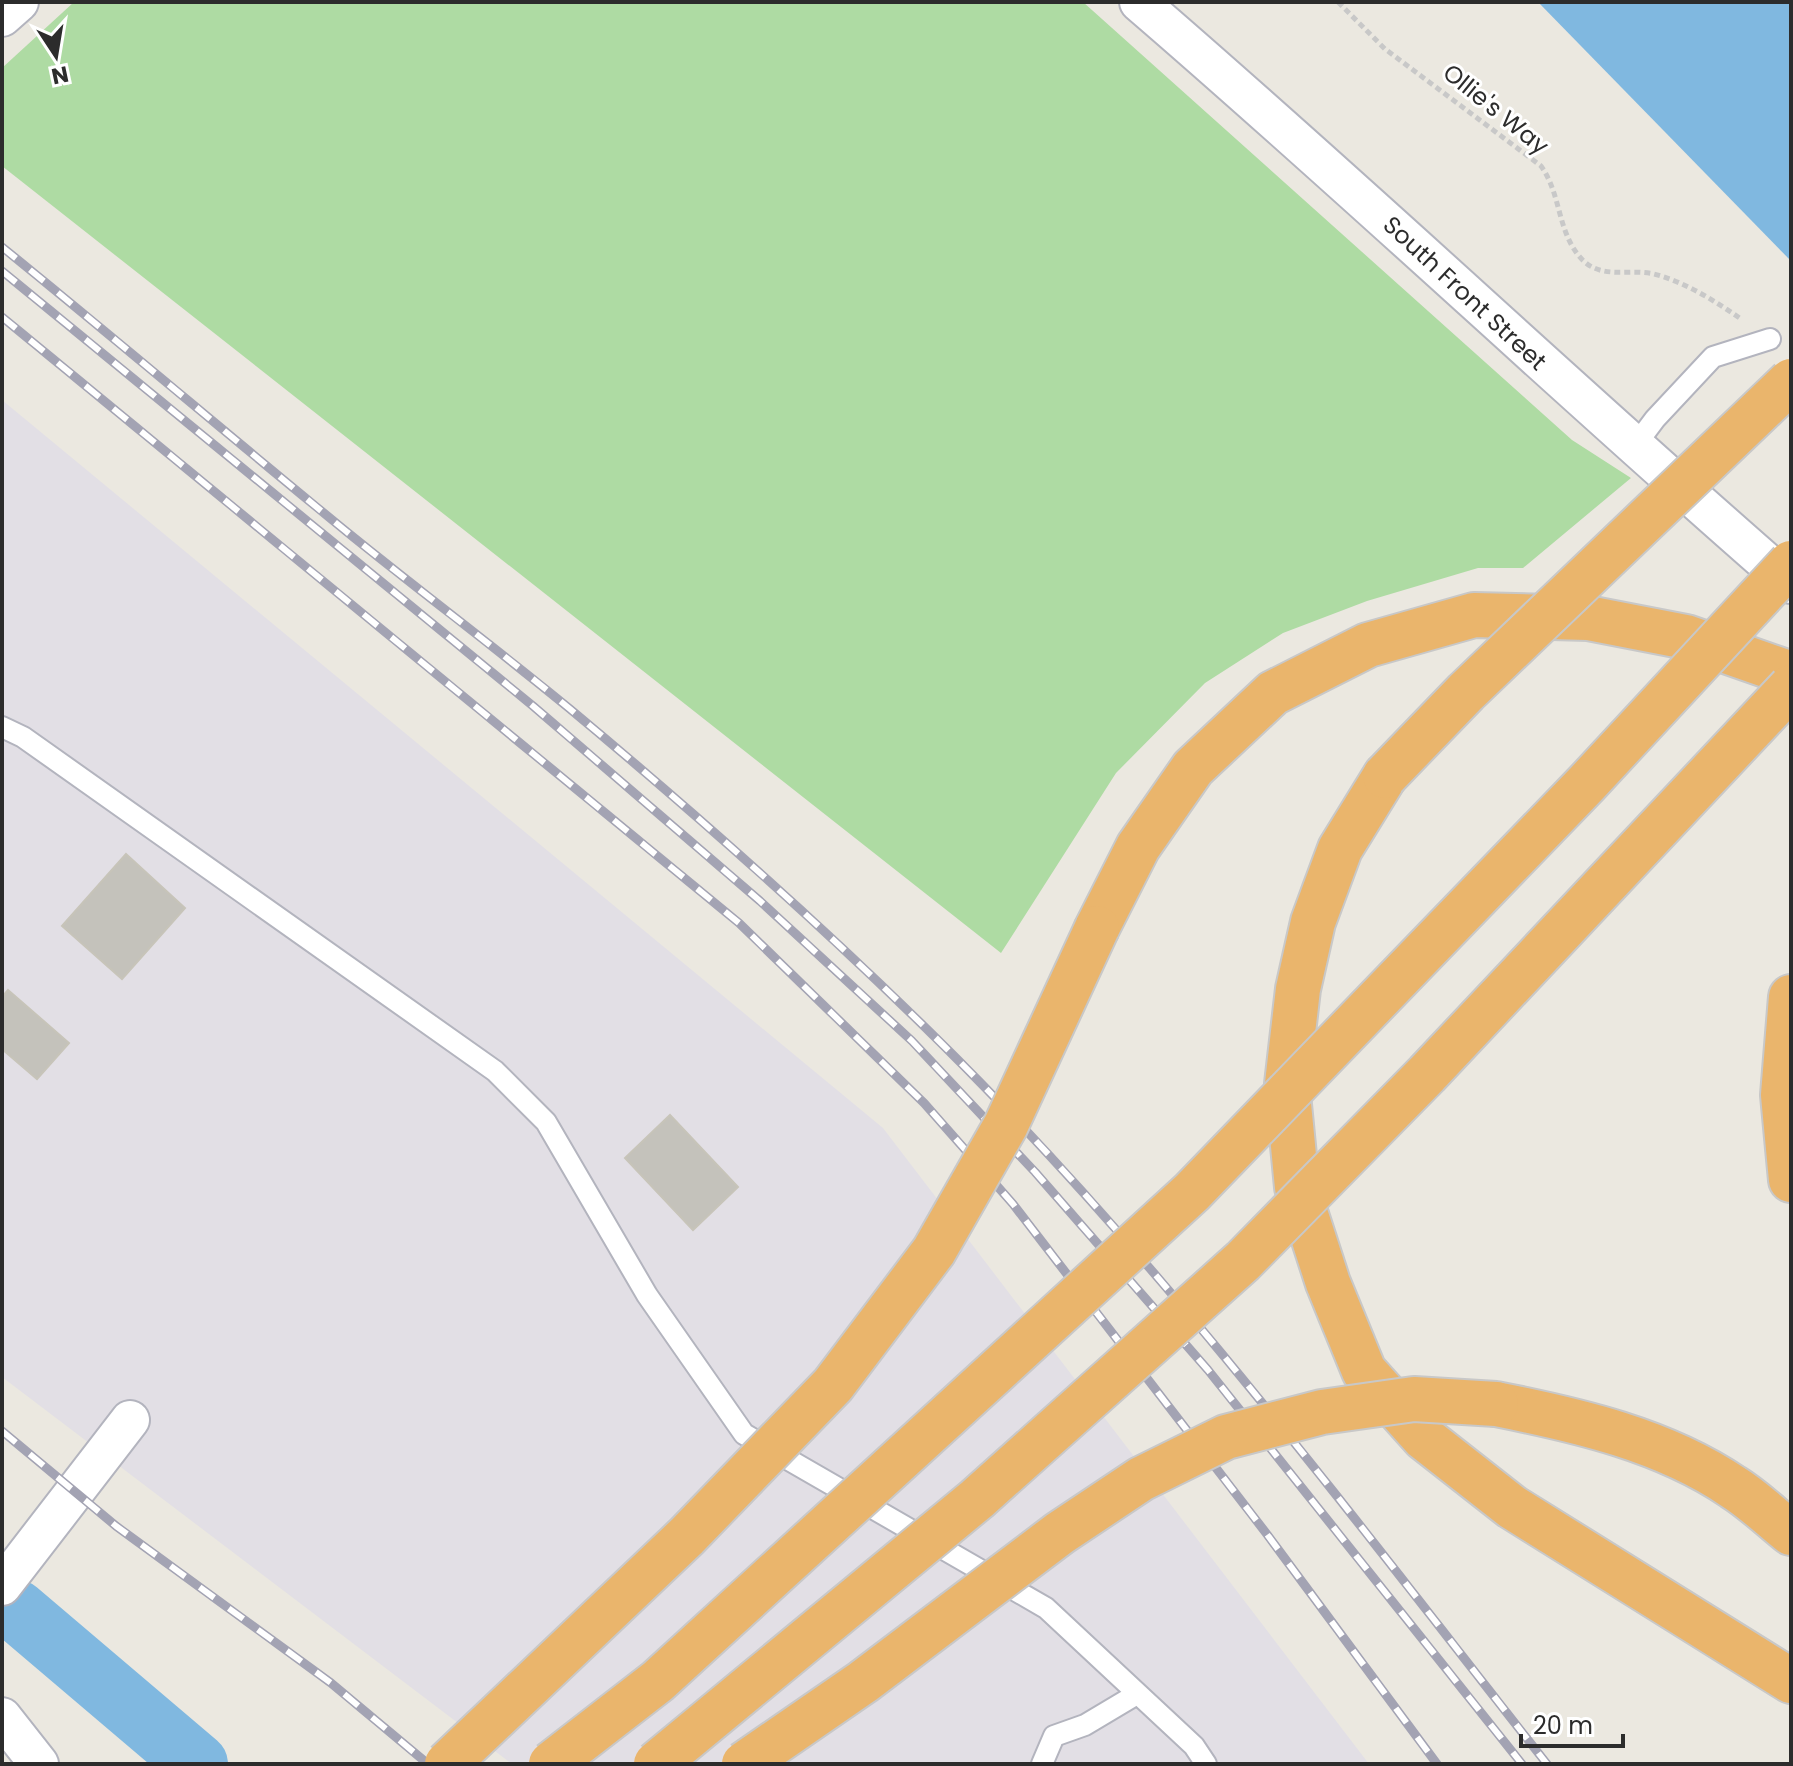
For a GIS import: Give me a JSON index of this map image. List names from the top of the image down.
{
  "streets": {
    "street": ["South Front Street"],
    "path": ["Ollie's Way"]
  },
  "scale_bar": "20 m",
  "north": "bottom"
}
